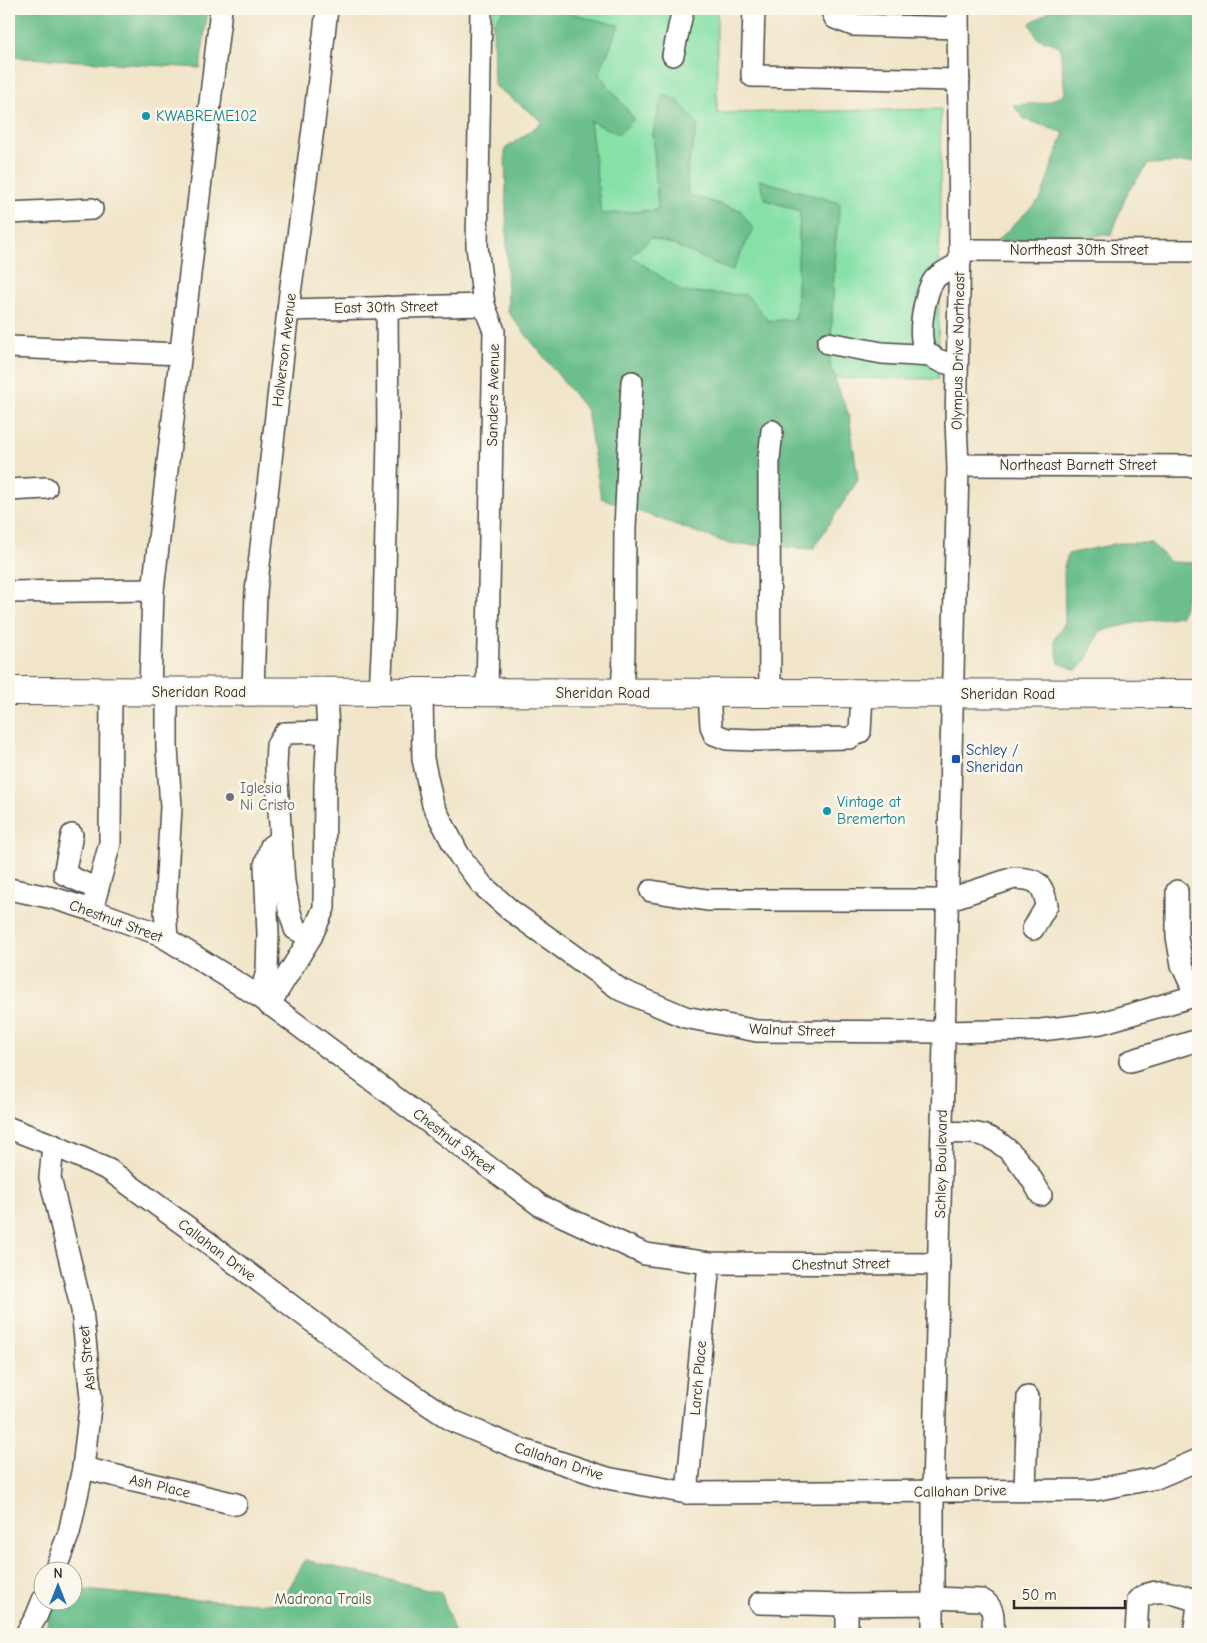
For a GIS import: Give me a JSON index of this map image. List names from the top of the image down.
{
  "streets": {
    "main road": ["Sheridan Road"],
    "street": [
      "Northeast 30th Street",
      "East 30th Street",
      "Halverson Avenue",
      "Olympus Drive Northeast",
      "Sanders Avenue",
      "Northeast Barnett Street",
      "Chestnut Street",
      "Walnut Street",
      "Schley Boulevard",
      "Callahan Drive",
      "Ash Street",
      "Larch Place",
      "Ash Place"
    ]
  },
  "crossings": [
    ["Northeast 30th Street", "Olympus Drive Northeast"],
    ["East 30th Street", "Halverson Avenue"],
    ["East 30th Street", "Sanders Avenue"],
    ["Halverson Avenue", "Sheridan Road"],
    ["Olympus Drive Northeast", "Northeast Barnett Street"],
    ["Olympus Drive Northeast", "Sheridan Road"],
    ["Olympus Drive Northeast", "Schley Boulevard"],
    ["Sanders Avenue", "Sheridan Road"],
    ["Sheridan Road", "Walnut Street"],
    ["Sheridan Road", "Schley Boulevard"],
    ["Chestnut Street", "Schley Boulevard"],
    ["Chestnut Street", "Larch Place"],
    ["Walnut Street", "Schley Boulevard"],
    ["Schley Boulevard", "Callahan Drive"],
    ["Callahan Drive", "Ash Street"],
    ["Callahan Drive", "Larch Place"],
    ["Ash Street", "Ash Place"]
  ],
  "parks": ["Madrona Trails"],
  "places": {
    "other": ["KWABREME102", "Iglesia Ni Cristo", "Vintage at Bremerton"],
    "transit": ["Schley / Sheridan"]
  },
  "scale_bar": "50 m",
  "north": "top"
}
